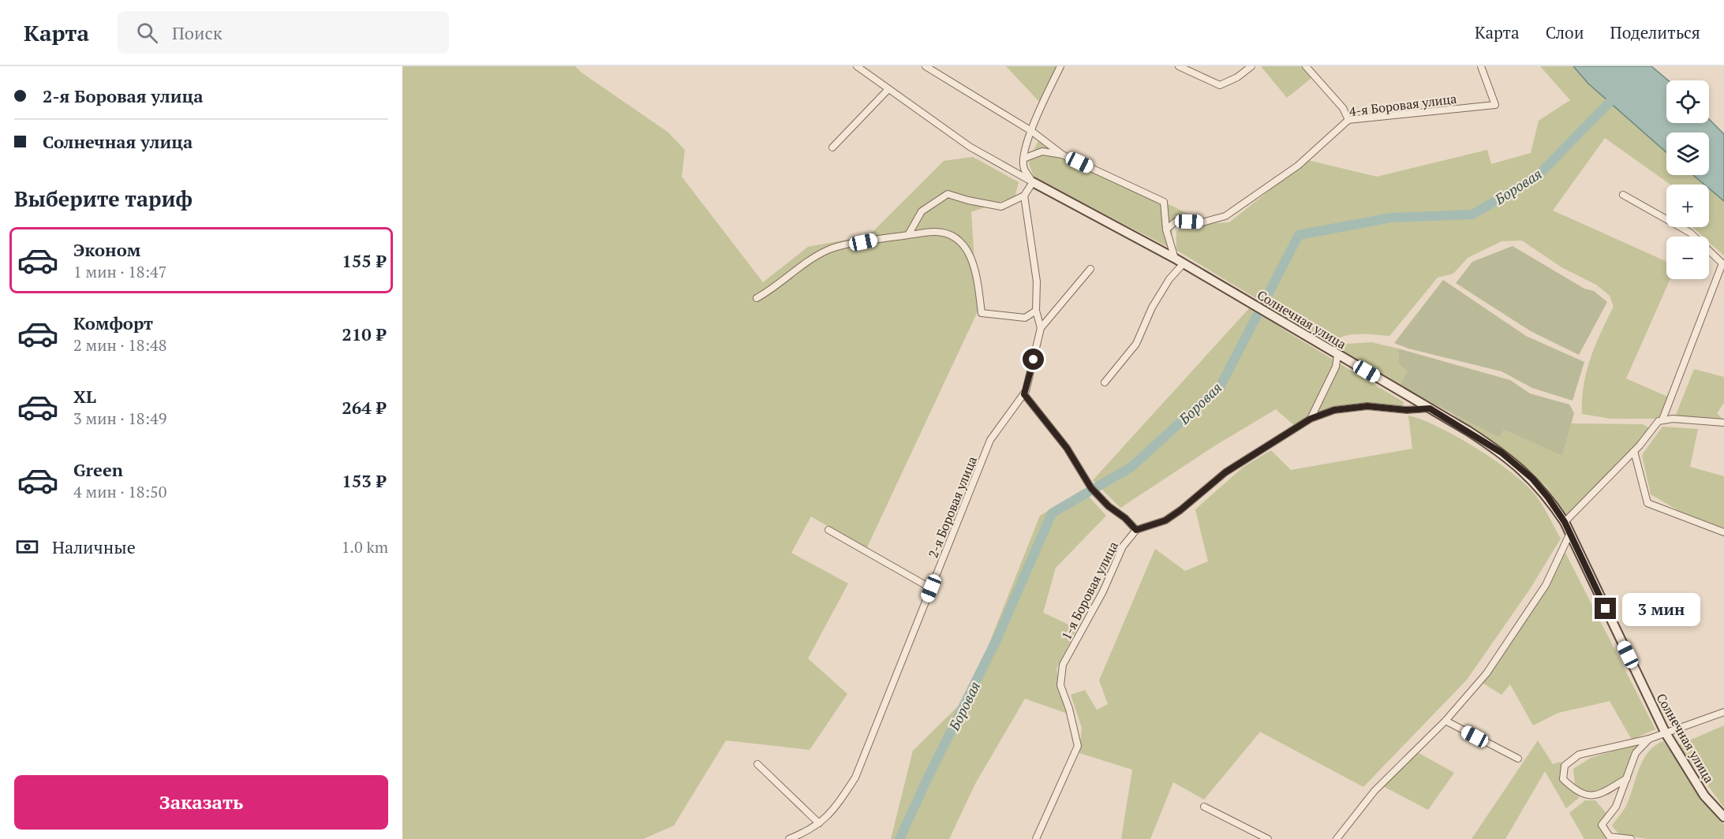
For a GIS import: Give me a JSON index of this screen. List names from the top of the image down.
{
  "streets": {
    "street": [
      "4-я Боровая улица",
      "Солнечная улица",
      "2-я Боровая улица",
      "1-я Боровая улица"
    ]
  },
  "water": ["Боровая"],
  "page": {
    "header": "Карта",
    "search": "Поиск",
    "nav": ["Карта", "Слои", "Поделиться"],
    "banner": ["2-я Боровая улица", "Солнечная улица"],
    "map_buttons": ["+", "−"],
    "heading": "Выберите тариф",
    "list": [
      {
        "name": "Эконом",
        "note": "1 мин · 18:47",
        "value": "155 ₽"
      },
      {
        "name": "Комфорт",
        "note": "2 мин · 18:48",
        "value": "210 ₽"
      },
      {
        "name": "XL",
        "note": "3 мин · 18:49",
        "value": "264 ₽"
      },
      {
        "name": "Green",
        "note": "4 мин · 18:50",
        "value": "153 ₽"
      }
    ],
    "pay": ["Наличные", "1.0 km"],
    "bubble": "3 мин",
    "buttons": "Заказать"
  }
}
